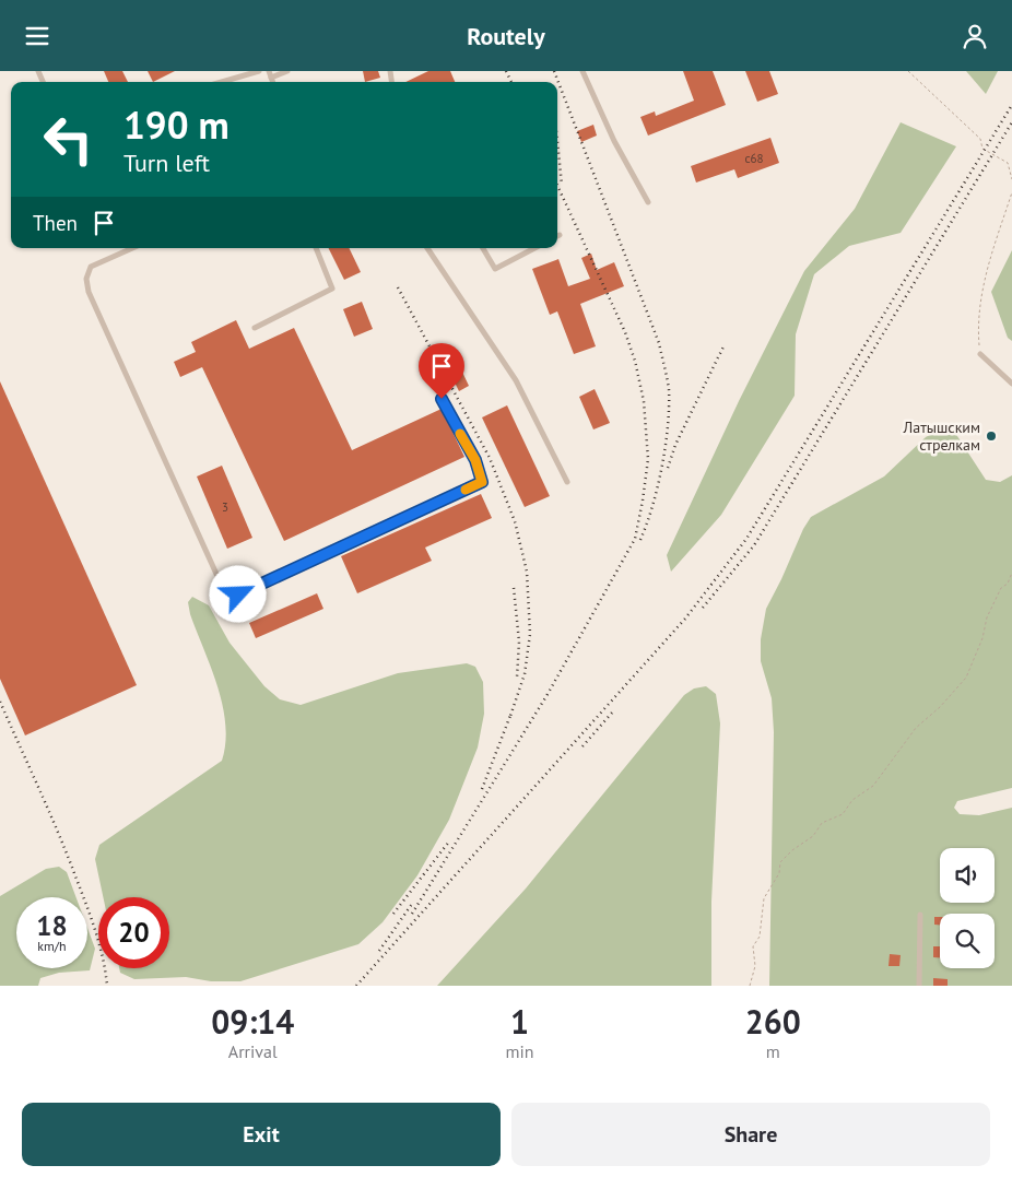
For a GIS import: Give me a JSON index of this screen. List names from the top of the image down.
{
  "places": ["Латышским стрелкам"],
  "house_numbers": ["с68", "3"],
  "page": {
    "header": "Routely",
    "turn": ["190 m", "Turn left"],
    "then": "Then",
    "speed": "18 km/h",
    "limit": "20",
    "eta": [
      "09:14",
      "Arrival",
      "1",
      "min",
      "260",
      "m"
    ],
    "buttons": ["Exit", "Share"]
  }
}
